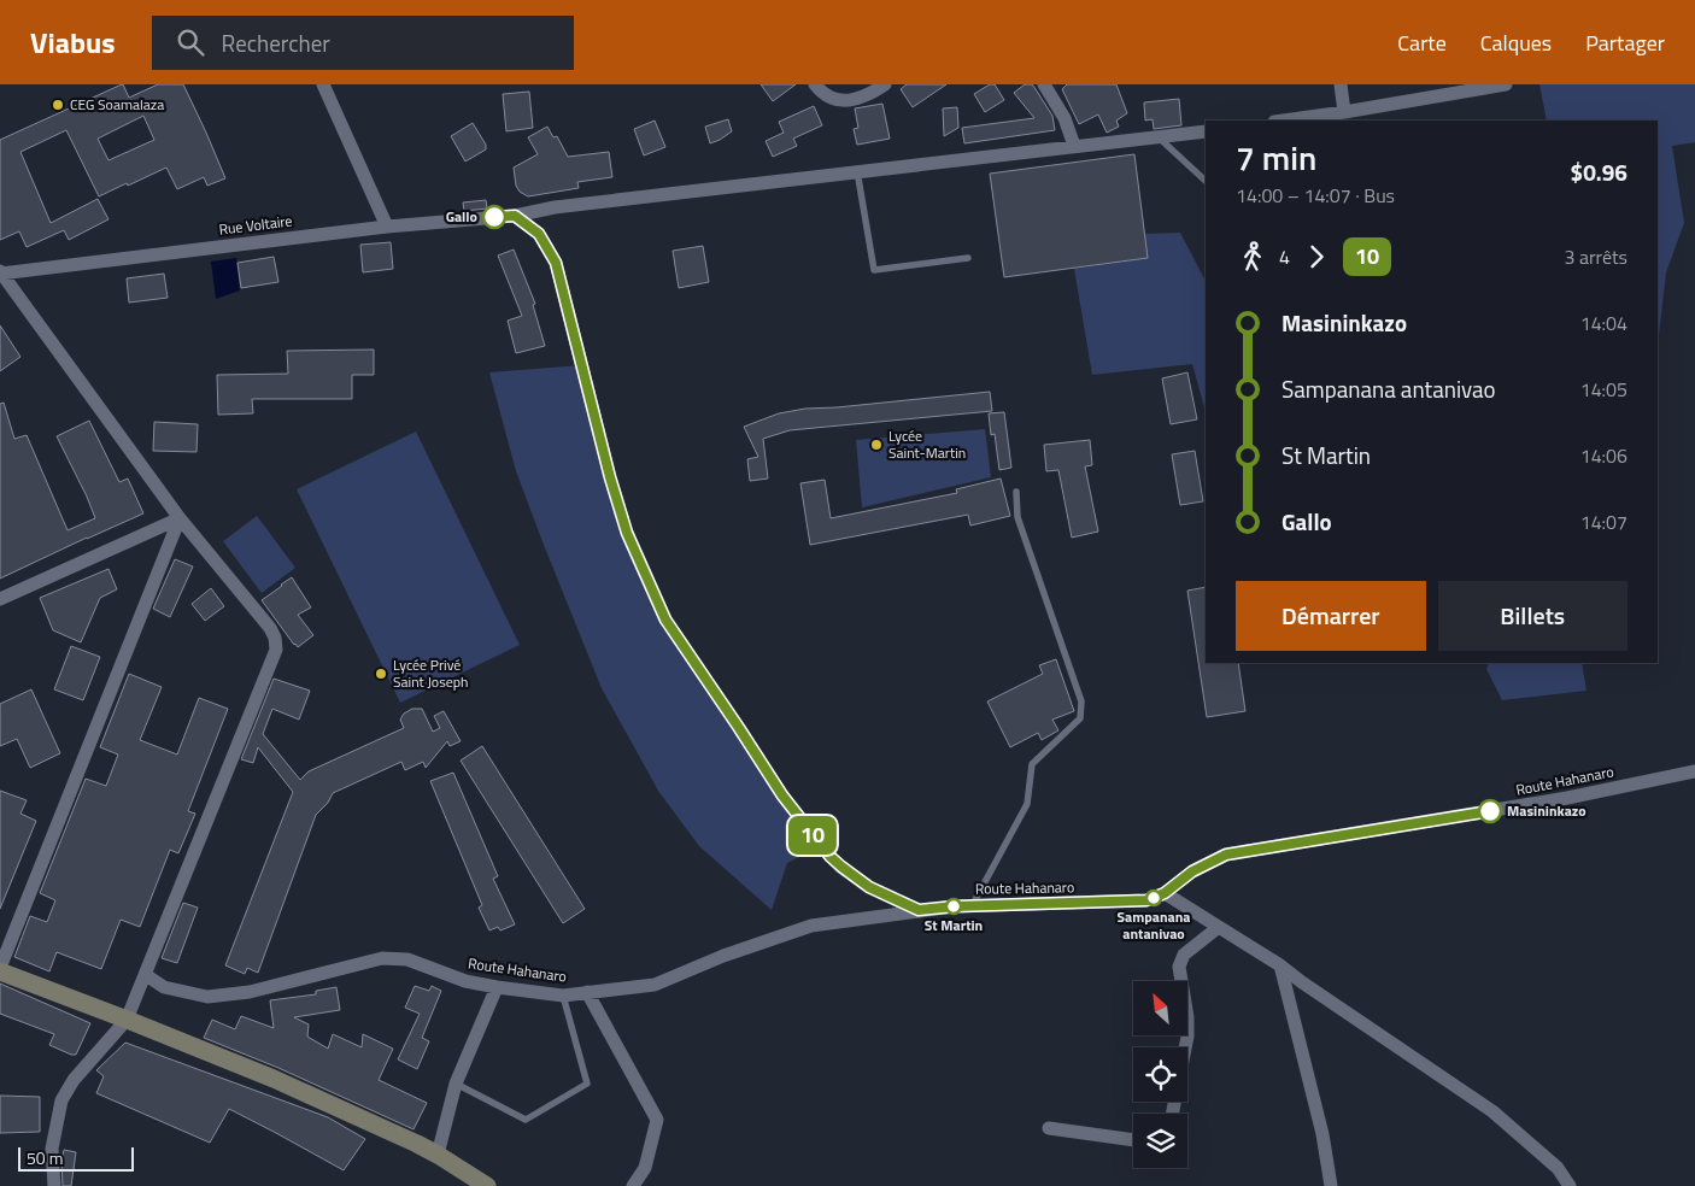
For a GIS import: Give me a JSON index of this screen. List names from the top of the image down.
{
  "streets": {
    "street": ["Rue Voltaire", "Route Hahanaro"]
  },
  "places": [
    "CEG Soamalaza",
    "Gallo",
    "Lycée Saint-Martin",
    "Lycée Privé Saint Joseph",
    "Masininkazo",
    "Sampanana antanivao",
    "St Martin"
  ],
  "lines": ["bus line 10"],
  "scale_bar": "50 m",
  "north": "top left",
  "page": {
    "header": "Viabus",
    "search": "Rechercher",
    "nav": ["Carte", "Calques", "Partager"],
    "on_map": "10",
    "heading": ["7 min", "14:00 – 14:07 · Bus", "$0.96"],
    "legs": ["4", "10", "3 arrêts"],
    "list": [
      {
        "name": "Masininkazo",
        "value": "14:04"
      },
      {
        "name": "Sampanana antanivao",
        "value": "14:05"
      },
      {
        "name": "St Martin",
        "value": "14:06"
      },
      {
        "name": "Gallo",
        "value": "14:07"
      }
    ],
    "buttons": ["Démarrer", "Billets"],
    "scale": "50 m"
  }
}
